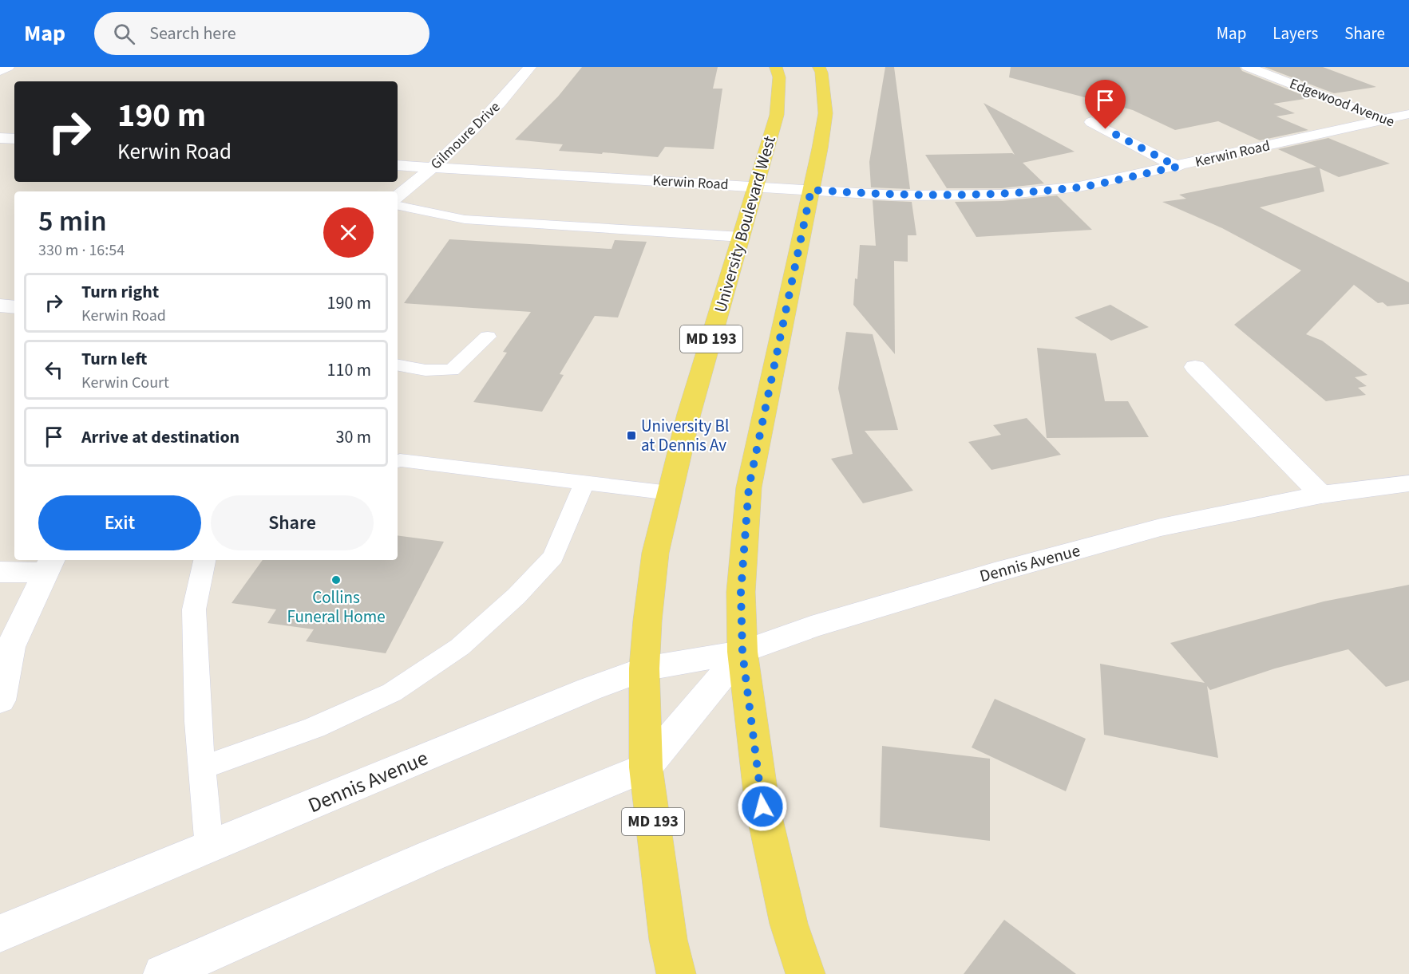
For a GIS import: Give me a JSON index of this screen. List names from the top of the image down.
{
  "streets": {
    "main road": ["University Boulevard West", "MD 193"],
    "street": [
      "Edgewood Avenue",
      "Gilmoure Drive",
      "Kerwin Road",
      "Dennis Avenue"
    ]
  },
  "crossings": [
    ["Edgewood Avenue", "Kerwin Road"],
    ["Gilmoure Drive", "Kerwin Road"],
    ["Kerwin Road", "University Boulevard West"],
    ["University Boulevard West", "Dennis Avenue"]
  ],
  "places": {
    "transit": ["University Bl at Dennis Av"],
    "other": ["Collins Funeral Home"]
  },
  "page": {
    "header": "Map",
    "search": "Search here",
    "nav": ["Map", "Layers", "Share"],
    "turn": ["190 m", "Kerwin Road"],
    "heading": ["5 min", "330 m · 16:54"],
    "list": [
      {
        "name": "Turn right",
        "note": "Kerwin Road",
        "value": "190 m"
      },
      {
        "name": "Turn left",
        "note": "Kerwin Court",
        "value": "110 m"
      },
      {
        "name": "Arrive at destination",
        "value": "30 m"
      }
    ],
    "buttons": ["Exit", "Share"]
  }
}
